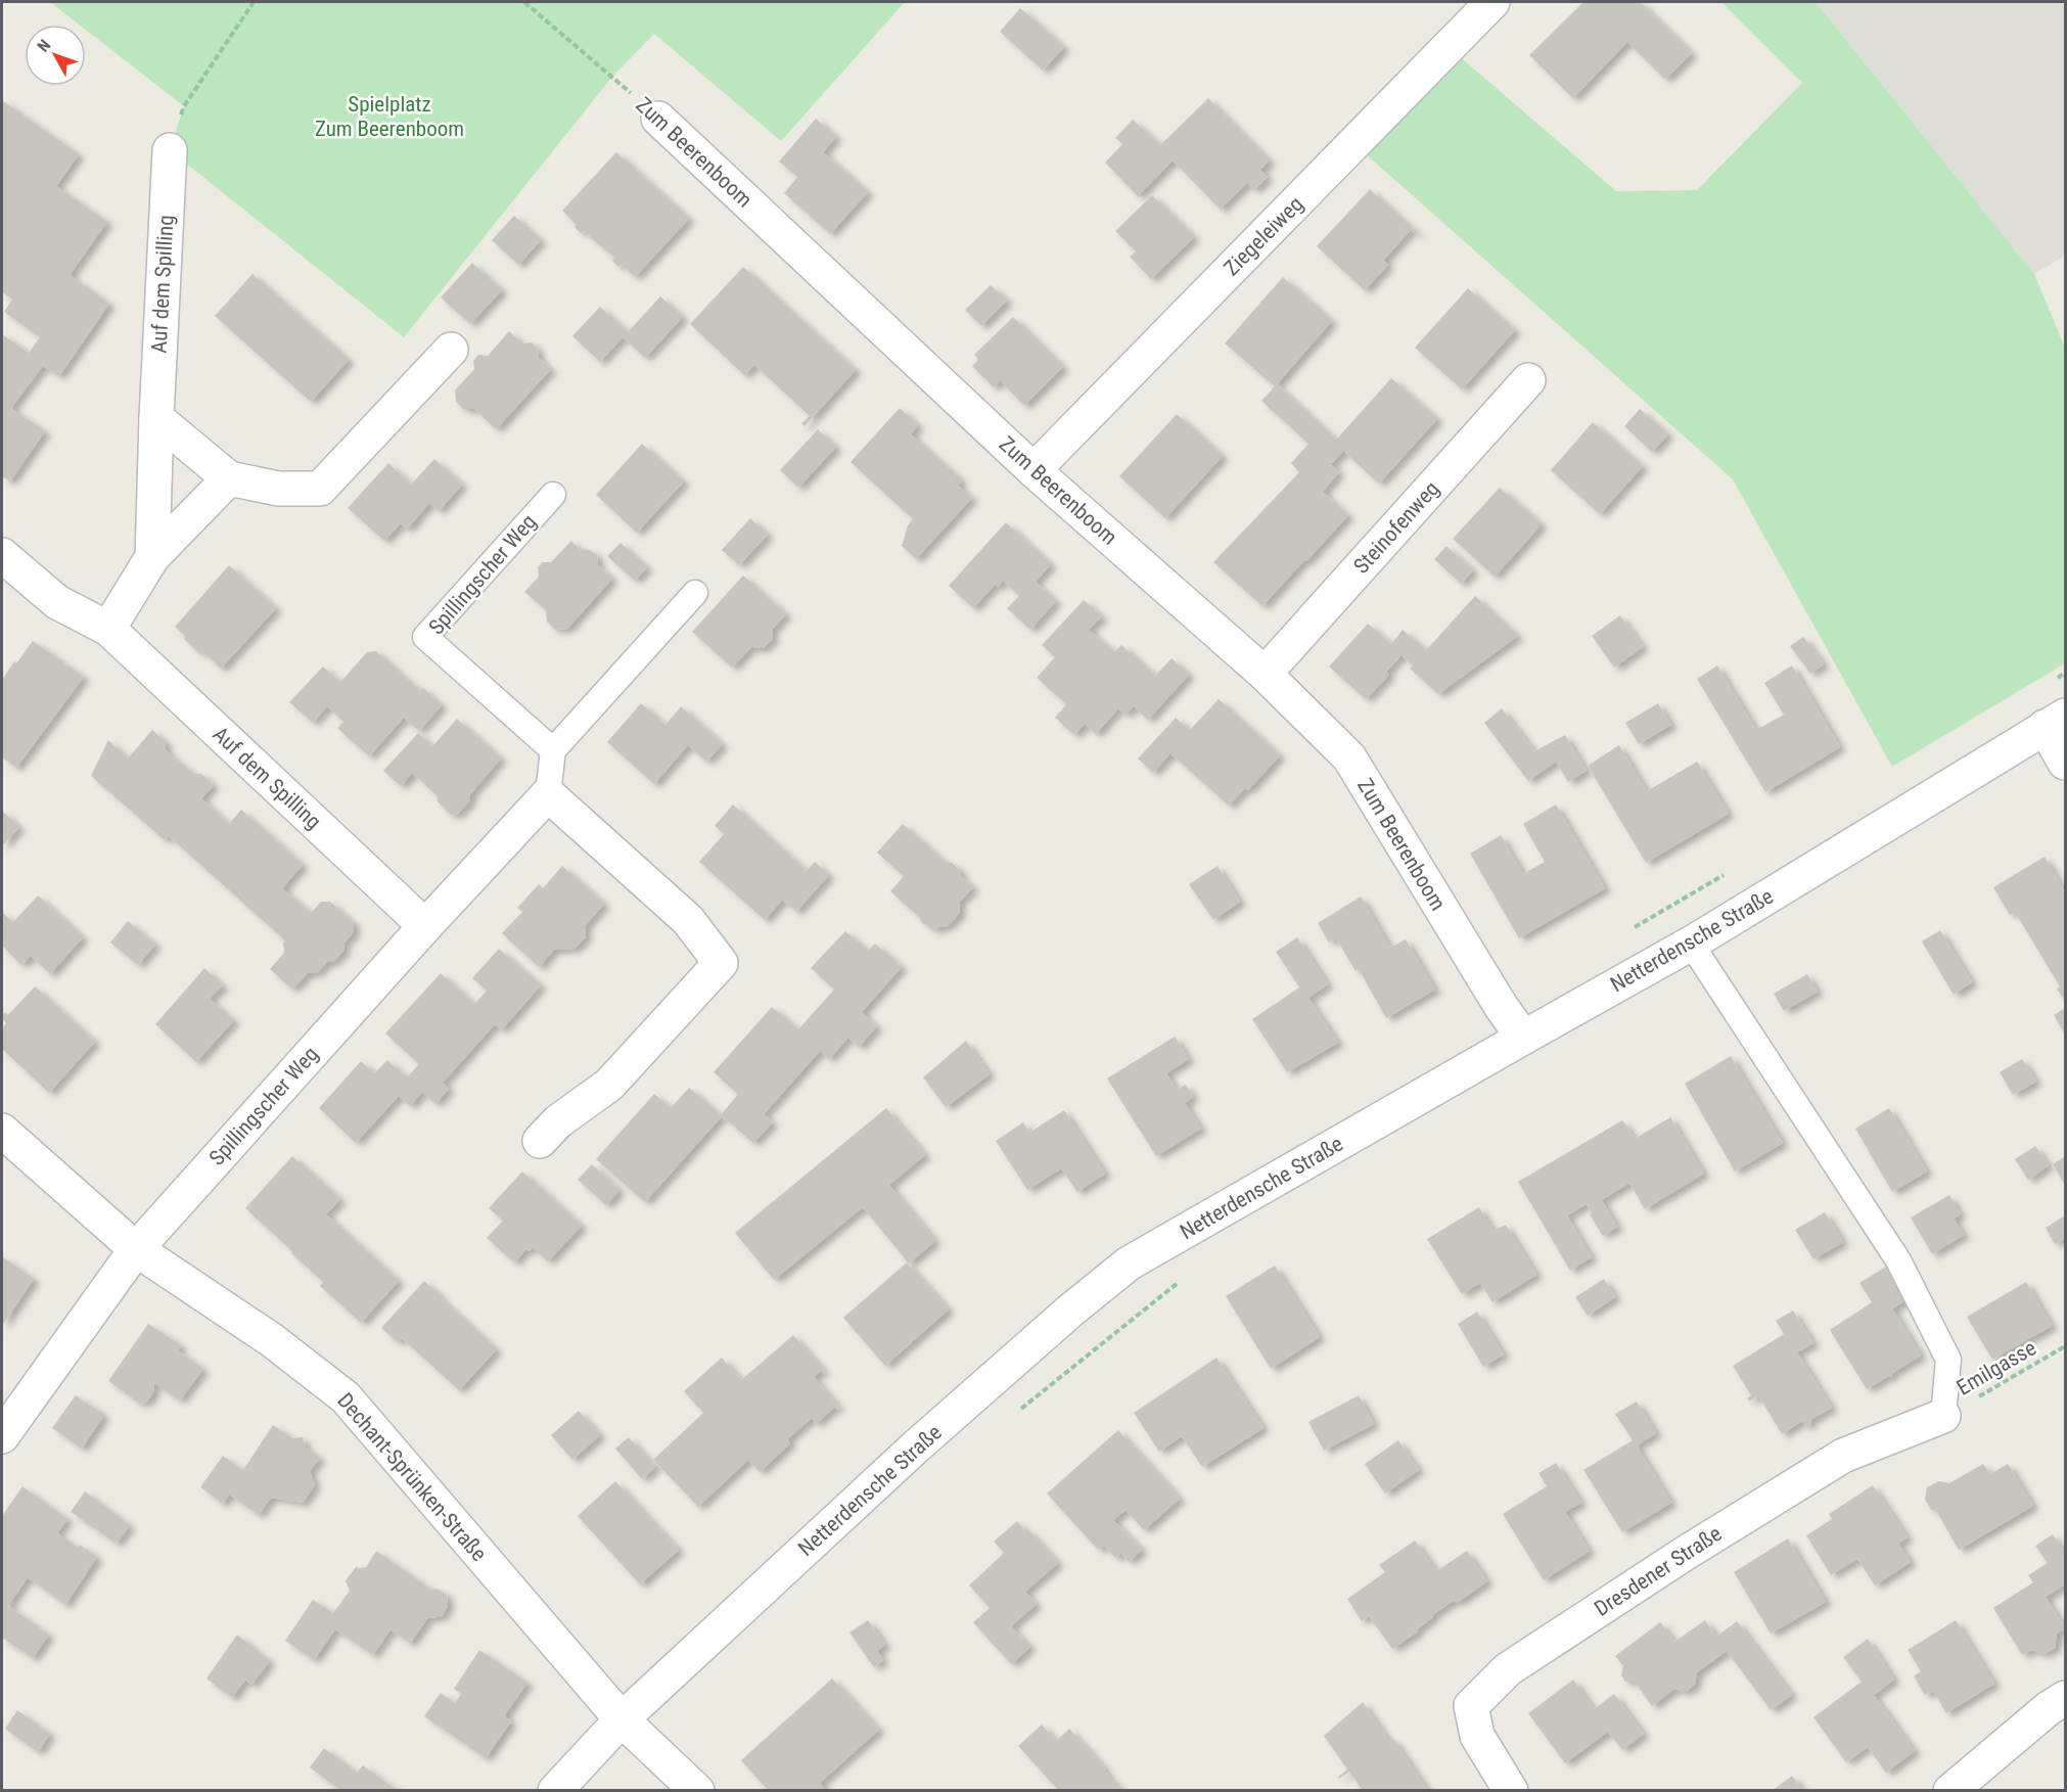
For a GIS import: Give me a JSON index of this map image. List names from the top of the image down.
{
  "streets": {
    "street": [
      "Zum Beerenboom",
      "Ziegeleiweg",
      "Auf dem Spilling",
      "Steinofenweg",
      "Spillingscher Weg",
      "Netterdensche Straße",
      "Dechant-Sprünken-Straße",
      "Dresdener Straße"
    ],
    "path": ["Emilgasse"]
  },
  "crossings": [
    ["Zum Beerenboom", "Ziegeleiweg"],
    ["Zum Beerenboom", "Steinofenweg"],
    ["Zum Beerenboom", "Netterdensche Straße"],
    ["Auf dem Spilling", "Spillingscher Weg"],
    ["Spillingscher Weg", "Dechant-Sprünken-Straße"],
    ["Netterdensche Straße", "Dechant-Sprünken-Straße"],
    ["Emilgasse", "Dresdener Straße"]
  ],
  "parks": ["Spielplatz Zum Beerenboom"],
  "north": "top left"
}
